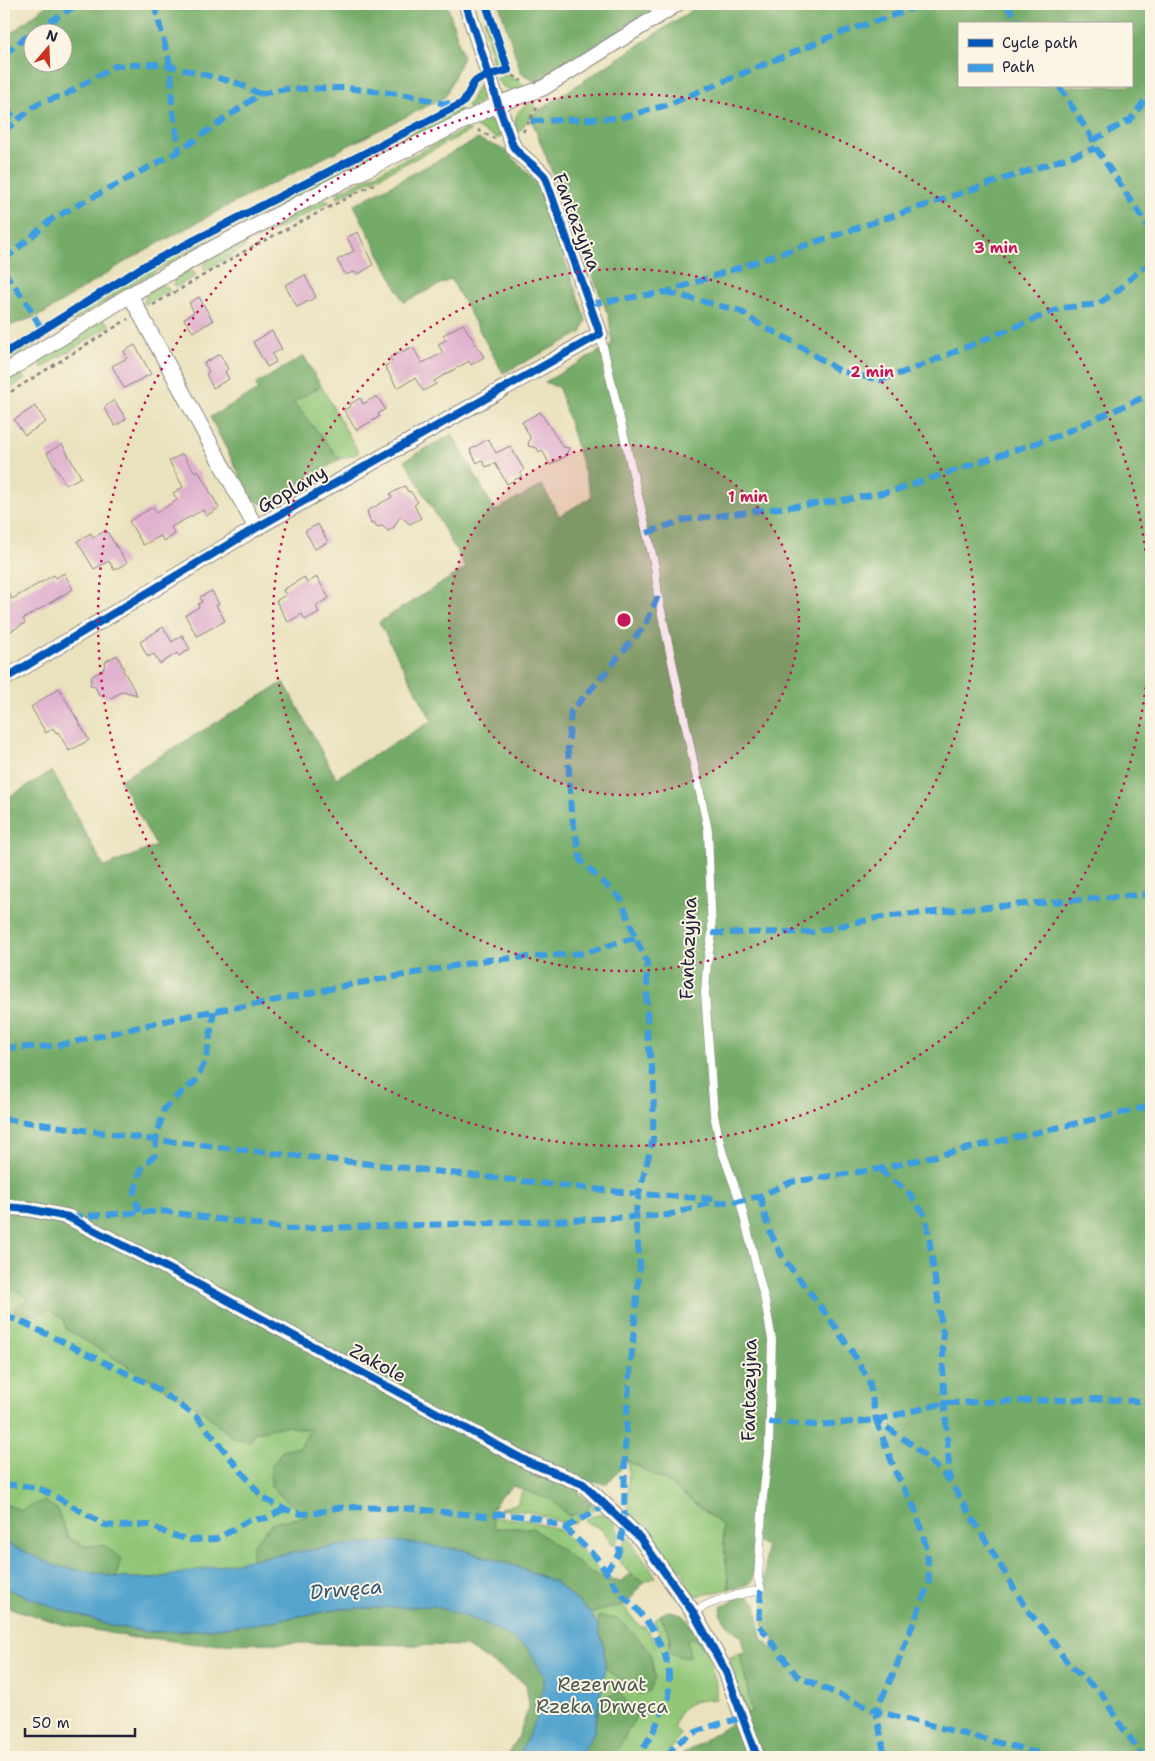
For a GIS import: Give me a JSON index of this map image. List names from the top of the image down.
{
  "streets": {
    "street": ["Fantazyjna", "Goplany", "Zakole"]
  },
  "crossings": [
    ["Fantazyjna", "Goplany"],
    ["Fantazyjna", "Zakole"]
  ],
  "water": ["Drwęca"],
  "parks": ["Rezerwat Rzeka Drwęca"],
  "legend": ["Cycle path", "Path"],
  "scale_bar": "50 m",
  "north": "top",
  "rings": ["3 min", "2 min", "1 min"]
}
